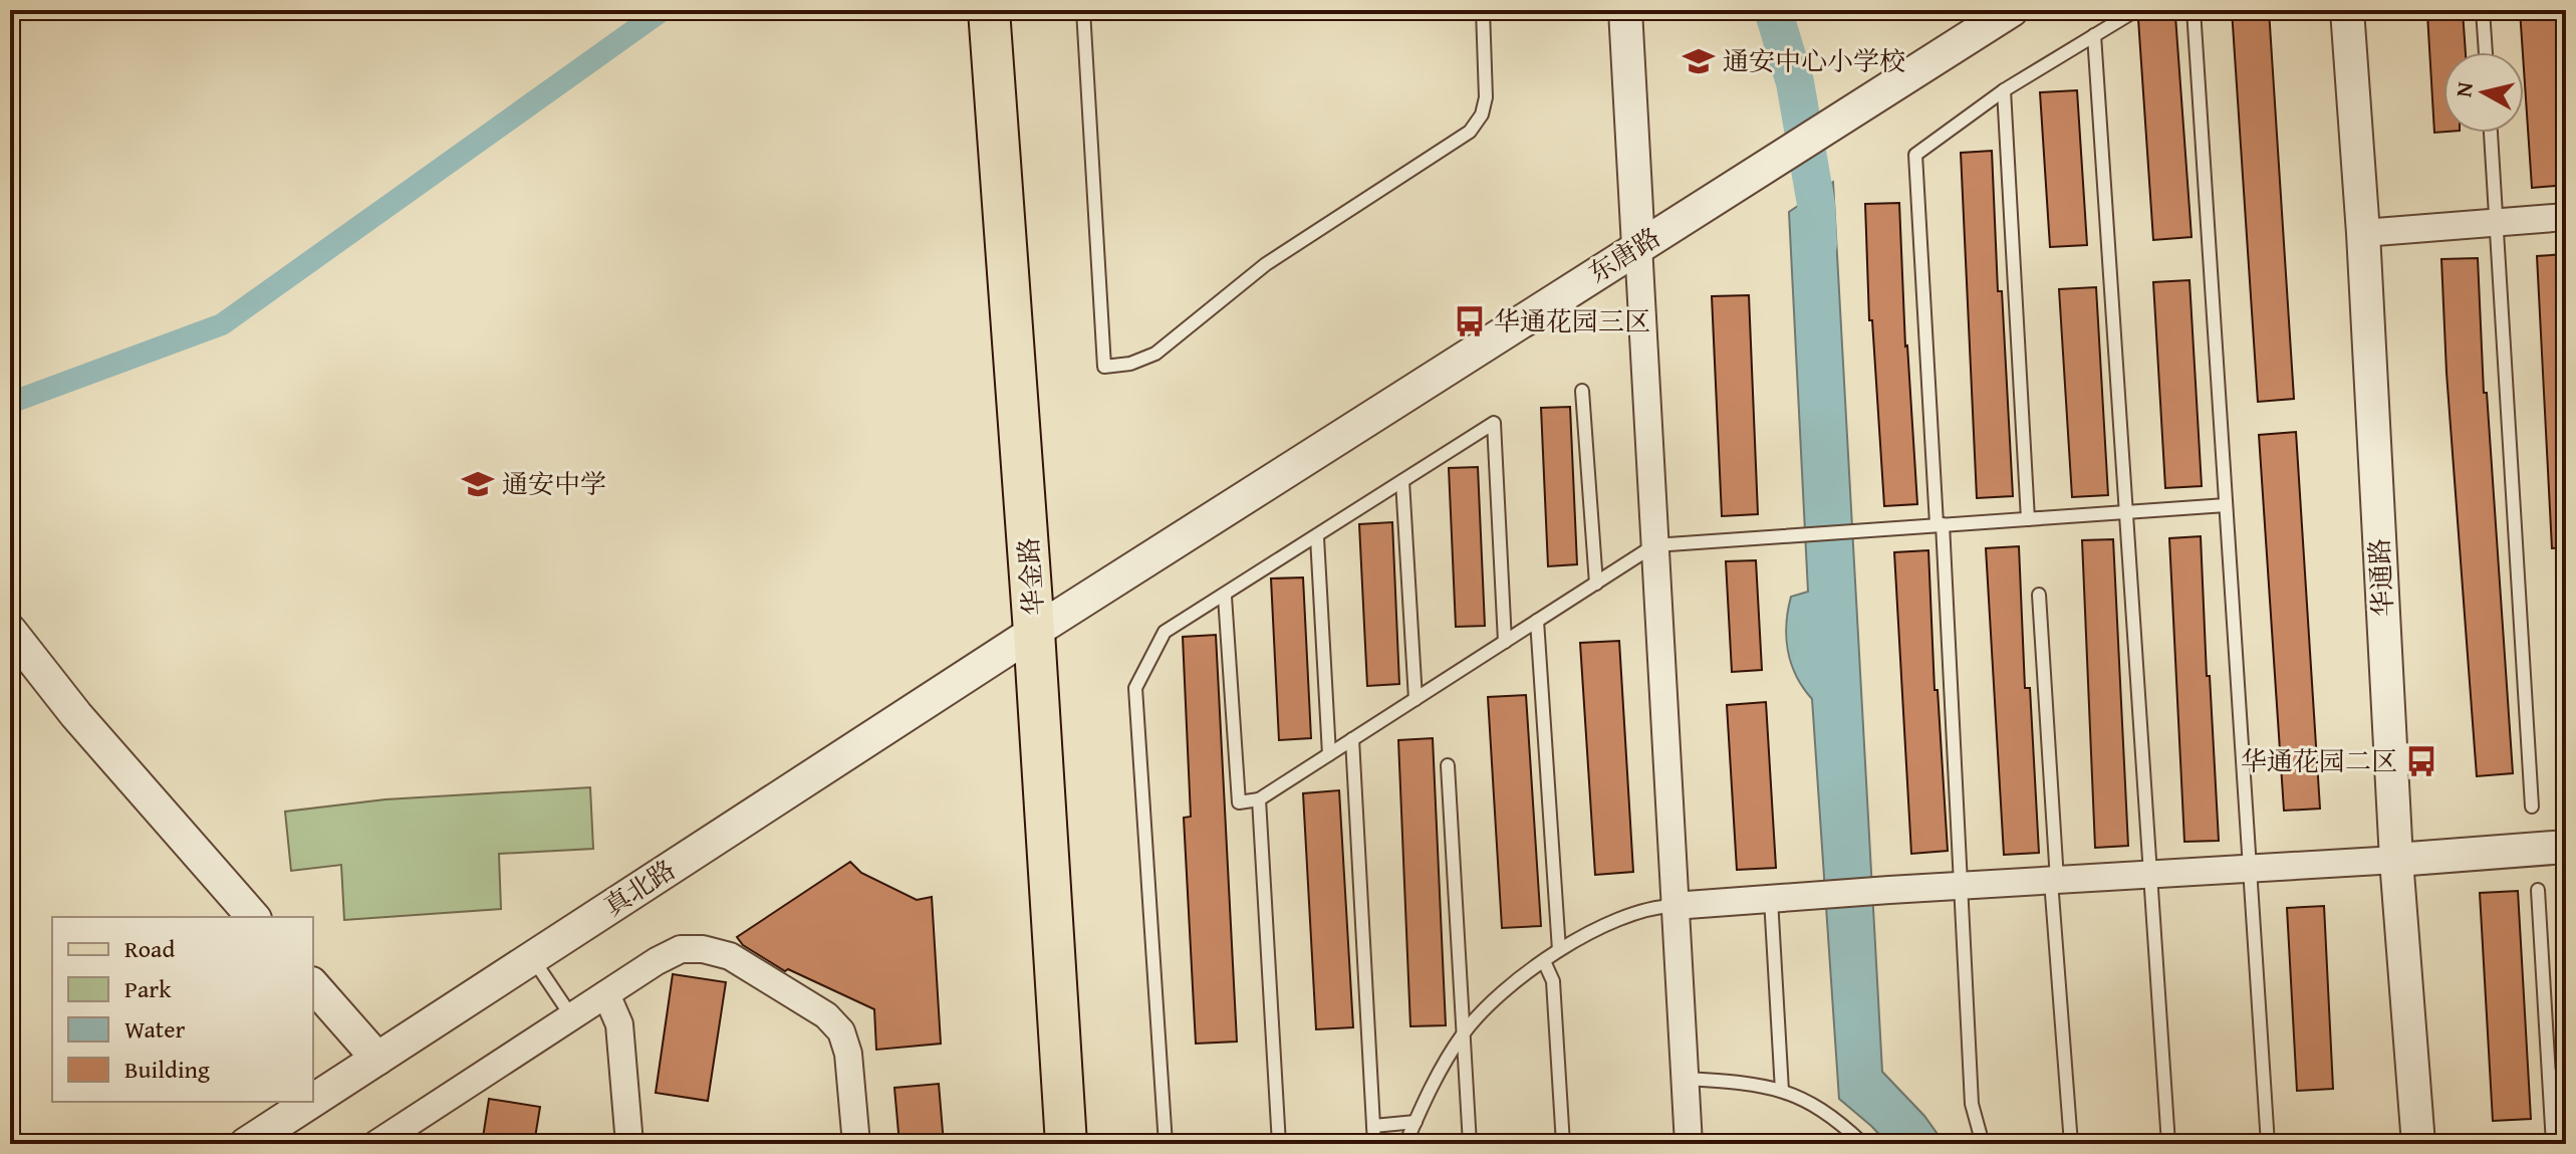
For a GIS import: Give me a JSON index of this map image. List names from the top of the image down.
{
  "streets": {
    "main road": ["华金路"],
    "street": ["东唐路", "华通路", "真北路"]
  },
  "crossings": [
    ["东唐路", "华金路"],
    ["东唐路", "真北路"],
    ["华金路", "真北路"]
  ],
  "places": {
    "school or university": ["通安中心小学校", "通安中学"],
    "bus stop": ["华通花园三区", "华通花园二区"]
  },
  "legend": [
    "Road",
    "Park",
    "Water",
    "Building"
  ],
  "north": "left"
}
